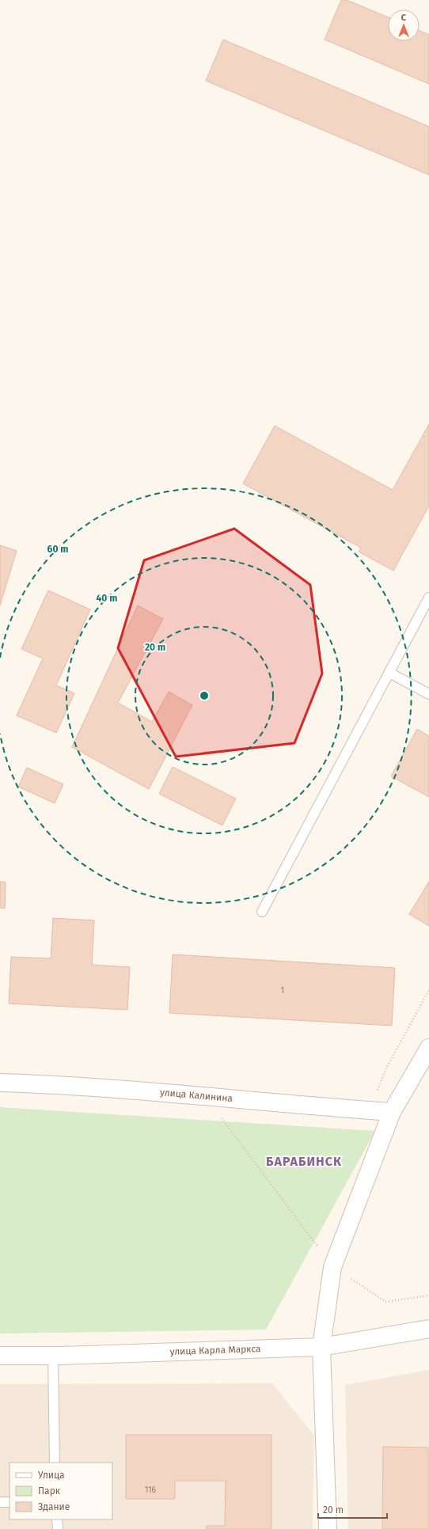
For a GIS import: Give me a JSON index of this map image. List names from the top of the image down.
{
  "streets": {
    "street": ["улица Калинина", "улица Карла Маркса"]
  },
  "districts": ["БАРАБИНСК"],
  "house_numbers": ["1", "116"],
  "legend": ["Улица", "Парк", "Здание"],
  "scale_bar": "20 m",
  "north": "top",
  "rings": ["60 m", "40 m", "20 m"]
}
